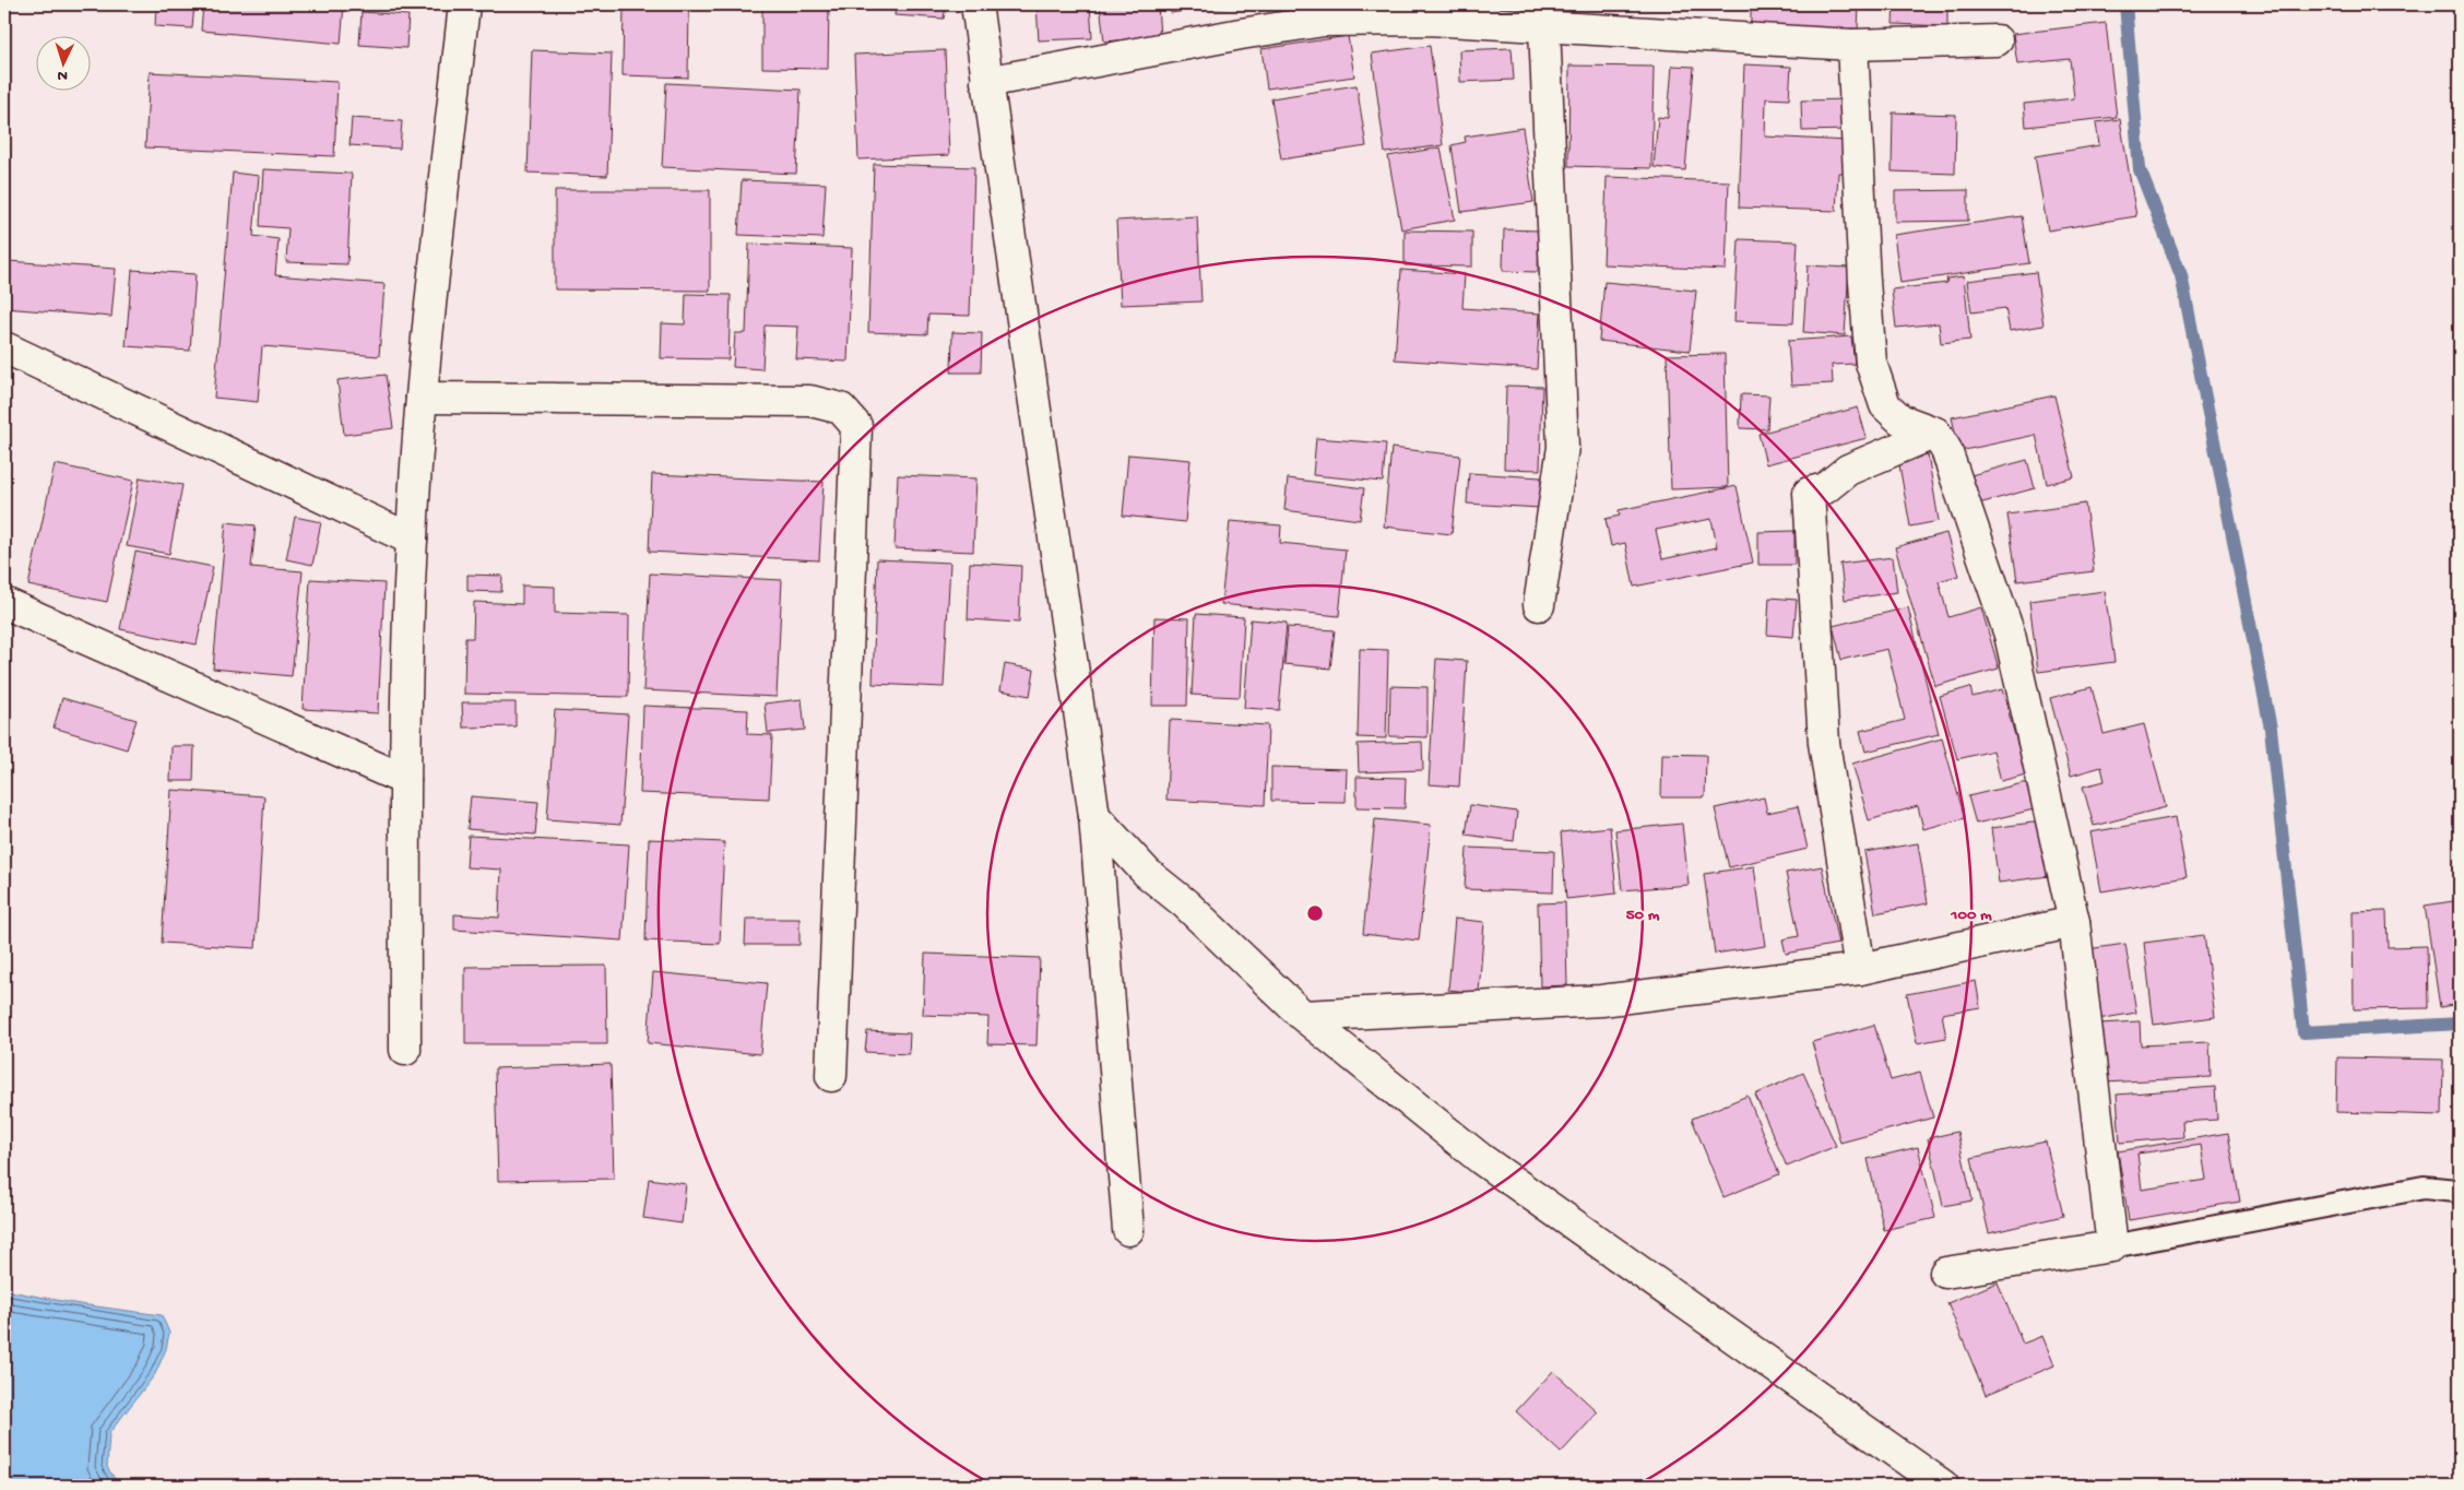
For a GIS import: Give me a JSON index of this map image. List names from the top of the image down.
{
  "north": "bottom",
  "rings": ["50 m", "100 m"]
}
